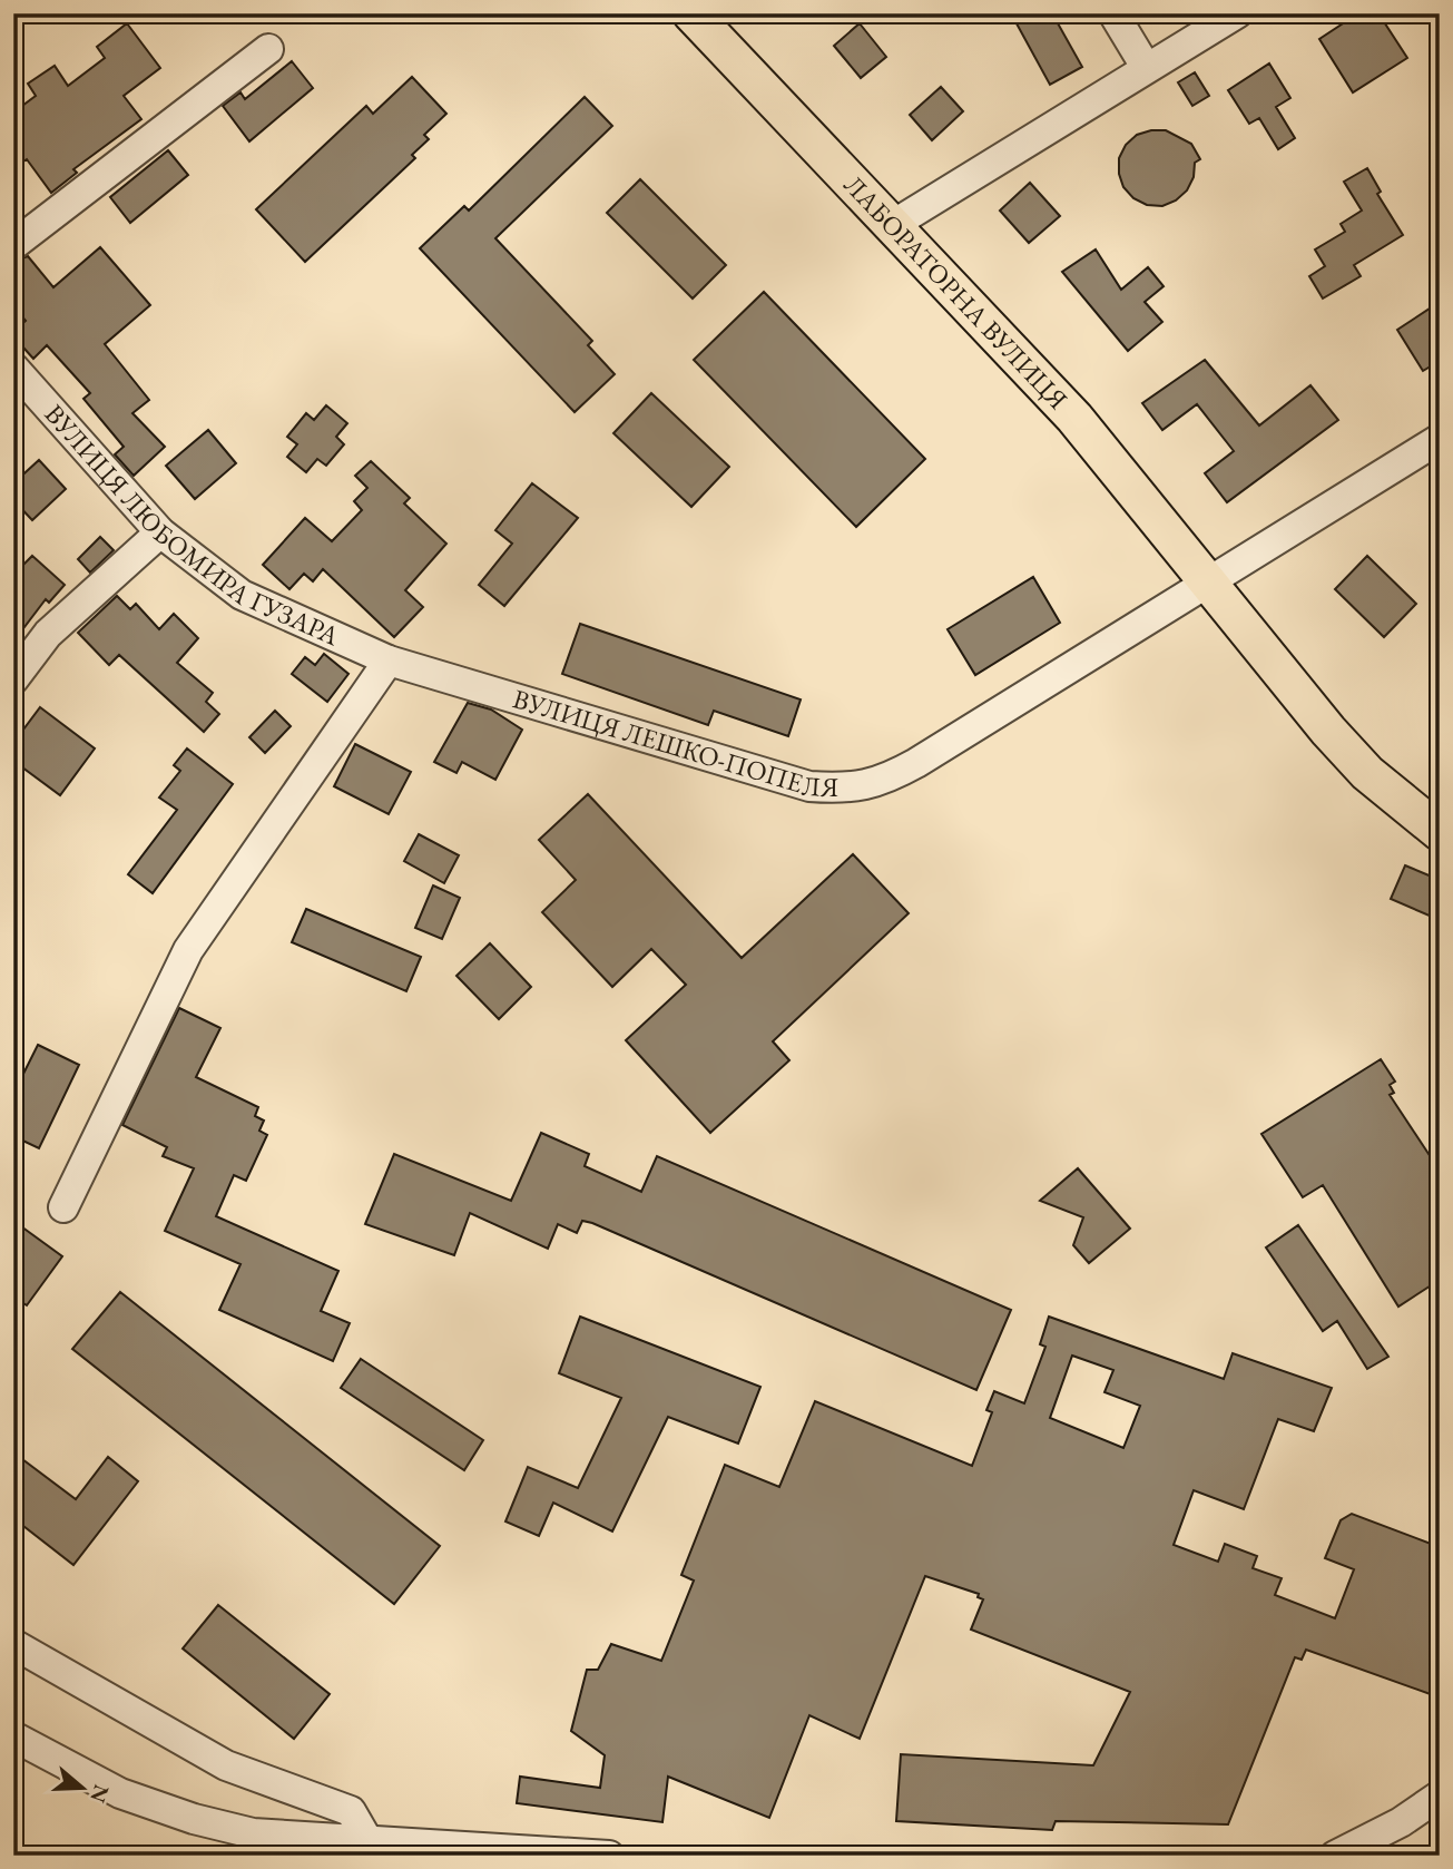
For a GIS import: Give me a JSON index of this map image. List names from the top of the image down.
{
  "streets": {
    "main road": ["ЛАБОРАТОРНА ВУЛИЦЯ"],
    "street": ["ВУЛИЦЯ ЛЮБОМИРА ГУЗАРА", "ВУЛИЦЯ ЛЕШКО-ПОПЕЛЯ"]
  },
  "crossings": [
    ["ЛАБОРАТОРНА ВУЛИЦЯ", "ВУЛИЦЯ ЛЕШКО-ПОПЕЛЯ"],
    ["ВУЛИЦЯ ЛЮБОМИРА ГУЗАРА", "ВУЛИЦЯ ЛЕШКО-ПОПЕЛЯ"]
  ],
  "north": "right"
}
